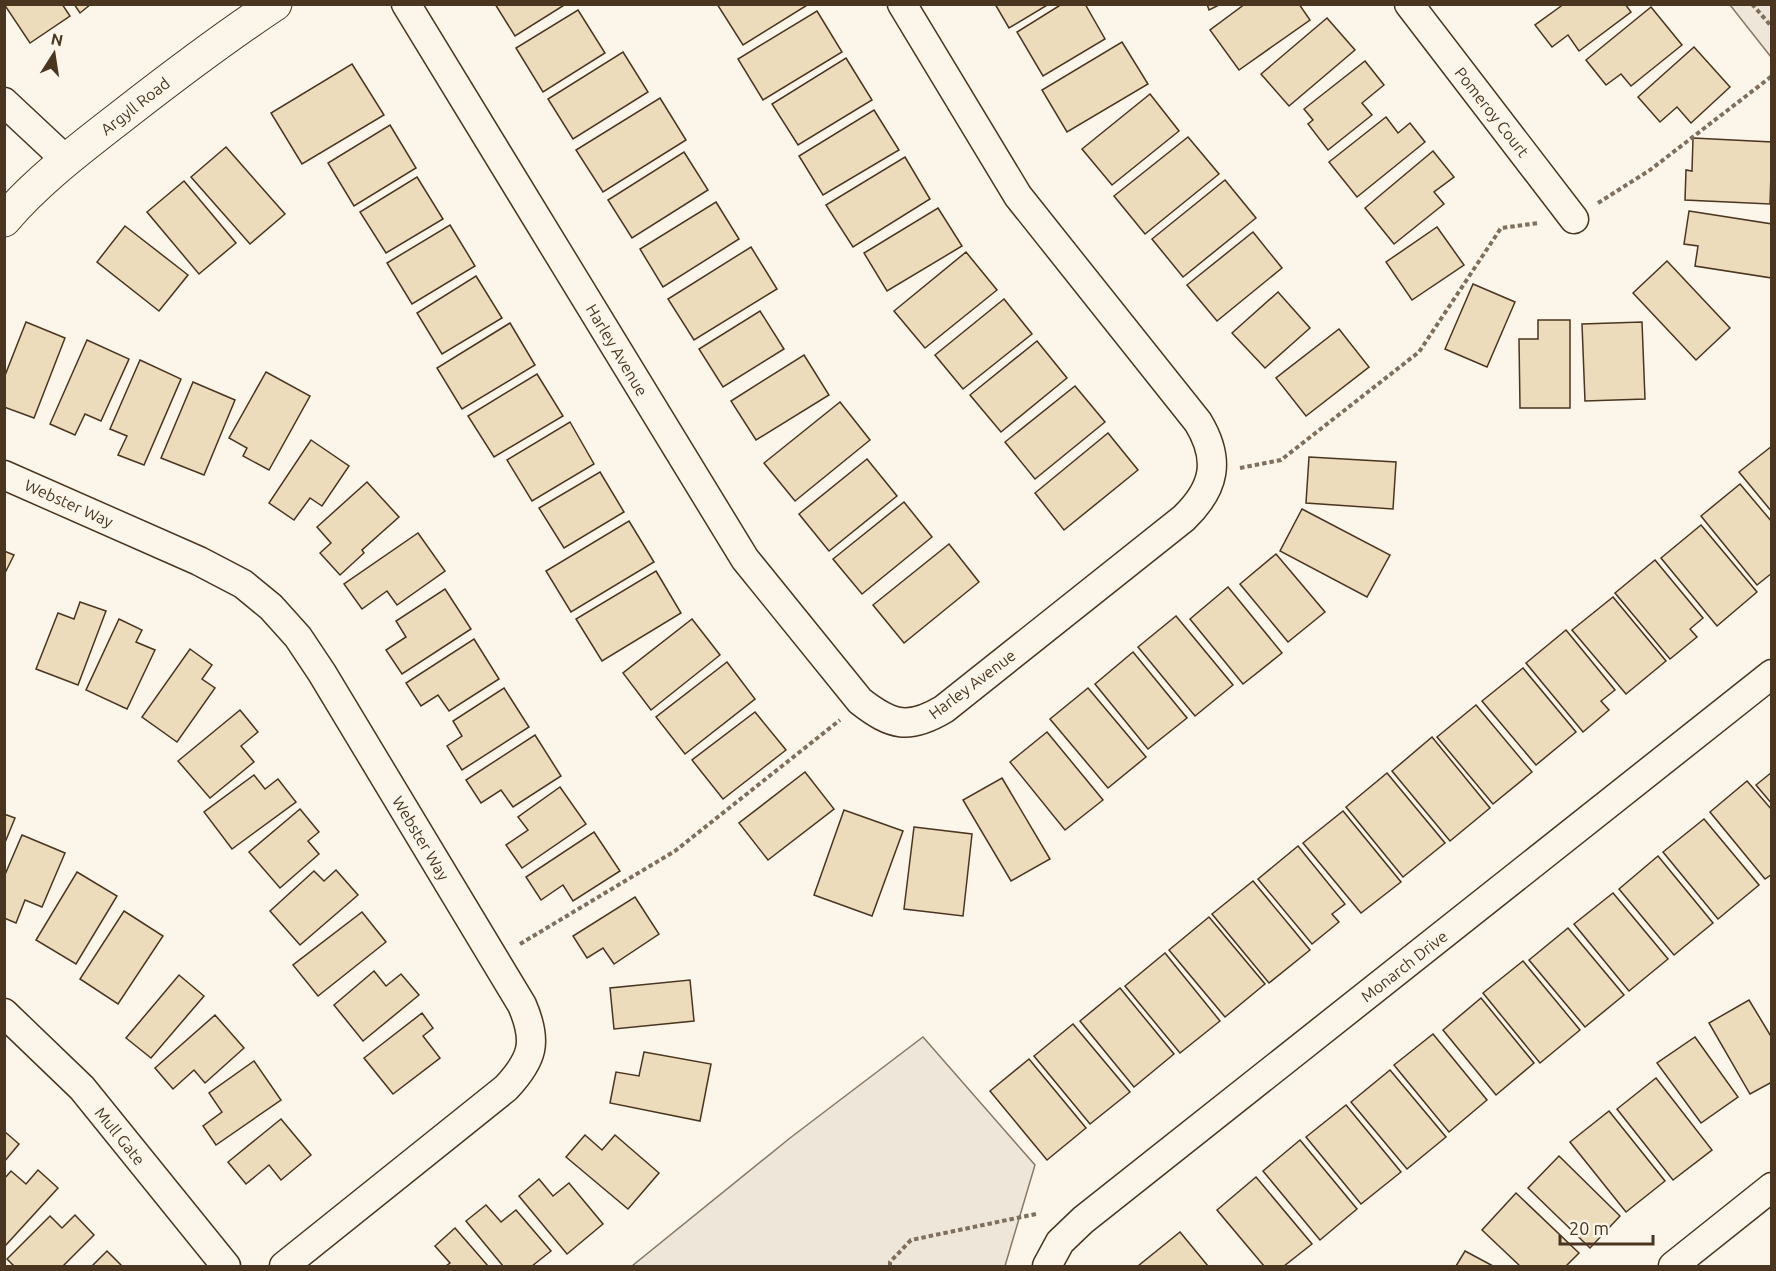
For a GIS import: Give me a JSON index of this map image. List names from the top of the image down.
{
  "streets": {
    "street": [
      "Argyll Road",
      "Pomeroy Court",
      "Harley Avenue",
      "Webster Way",
      "Monarch Drive",
      "Mull Gate"
    ]
  },
  "scale_bar": "20 m",
  "north": "top"
}
